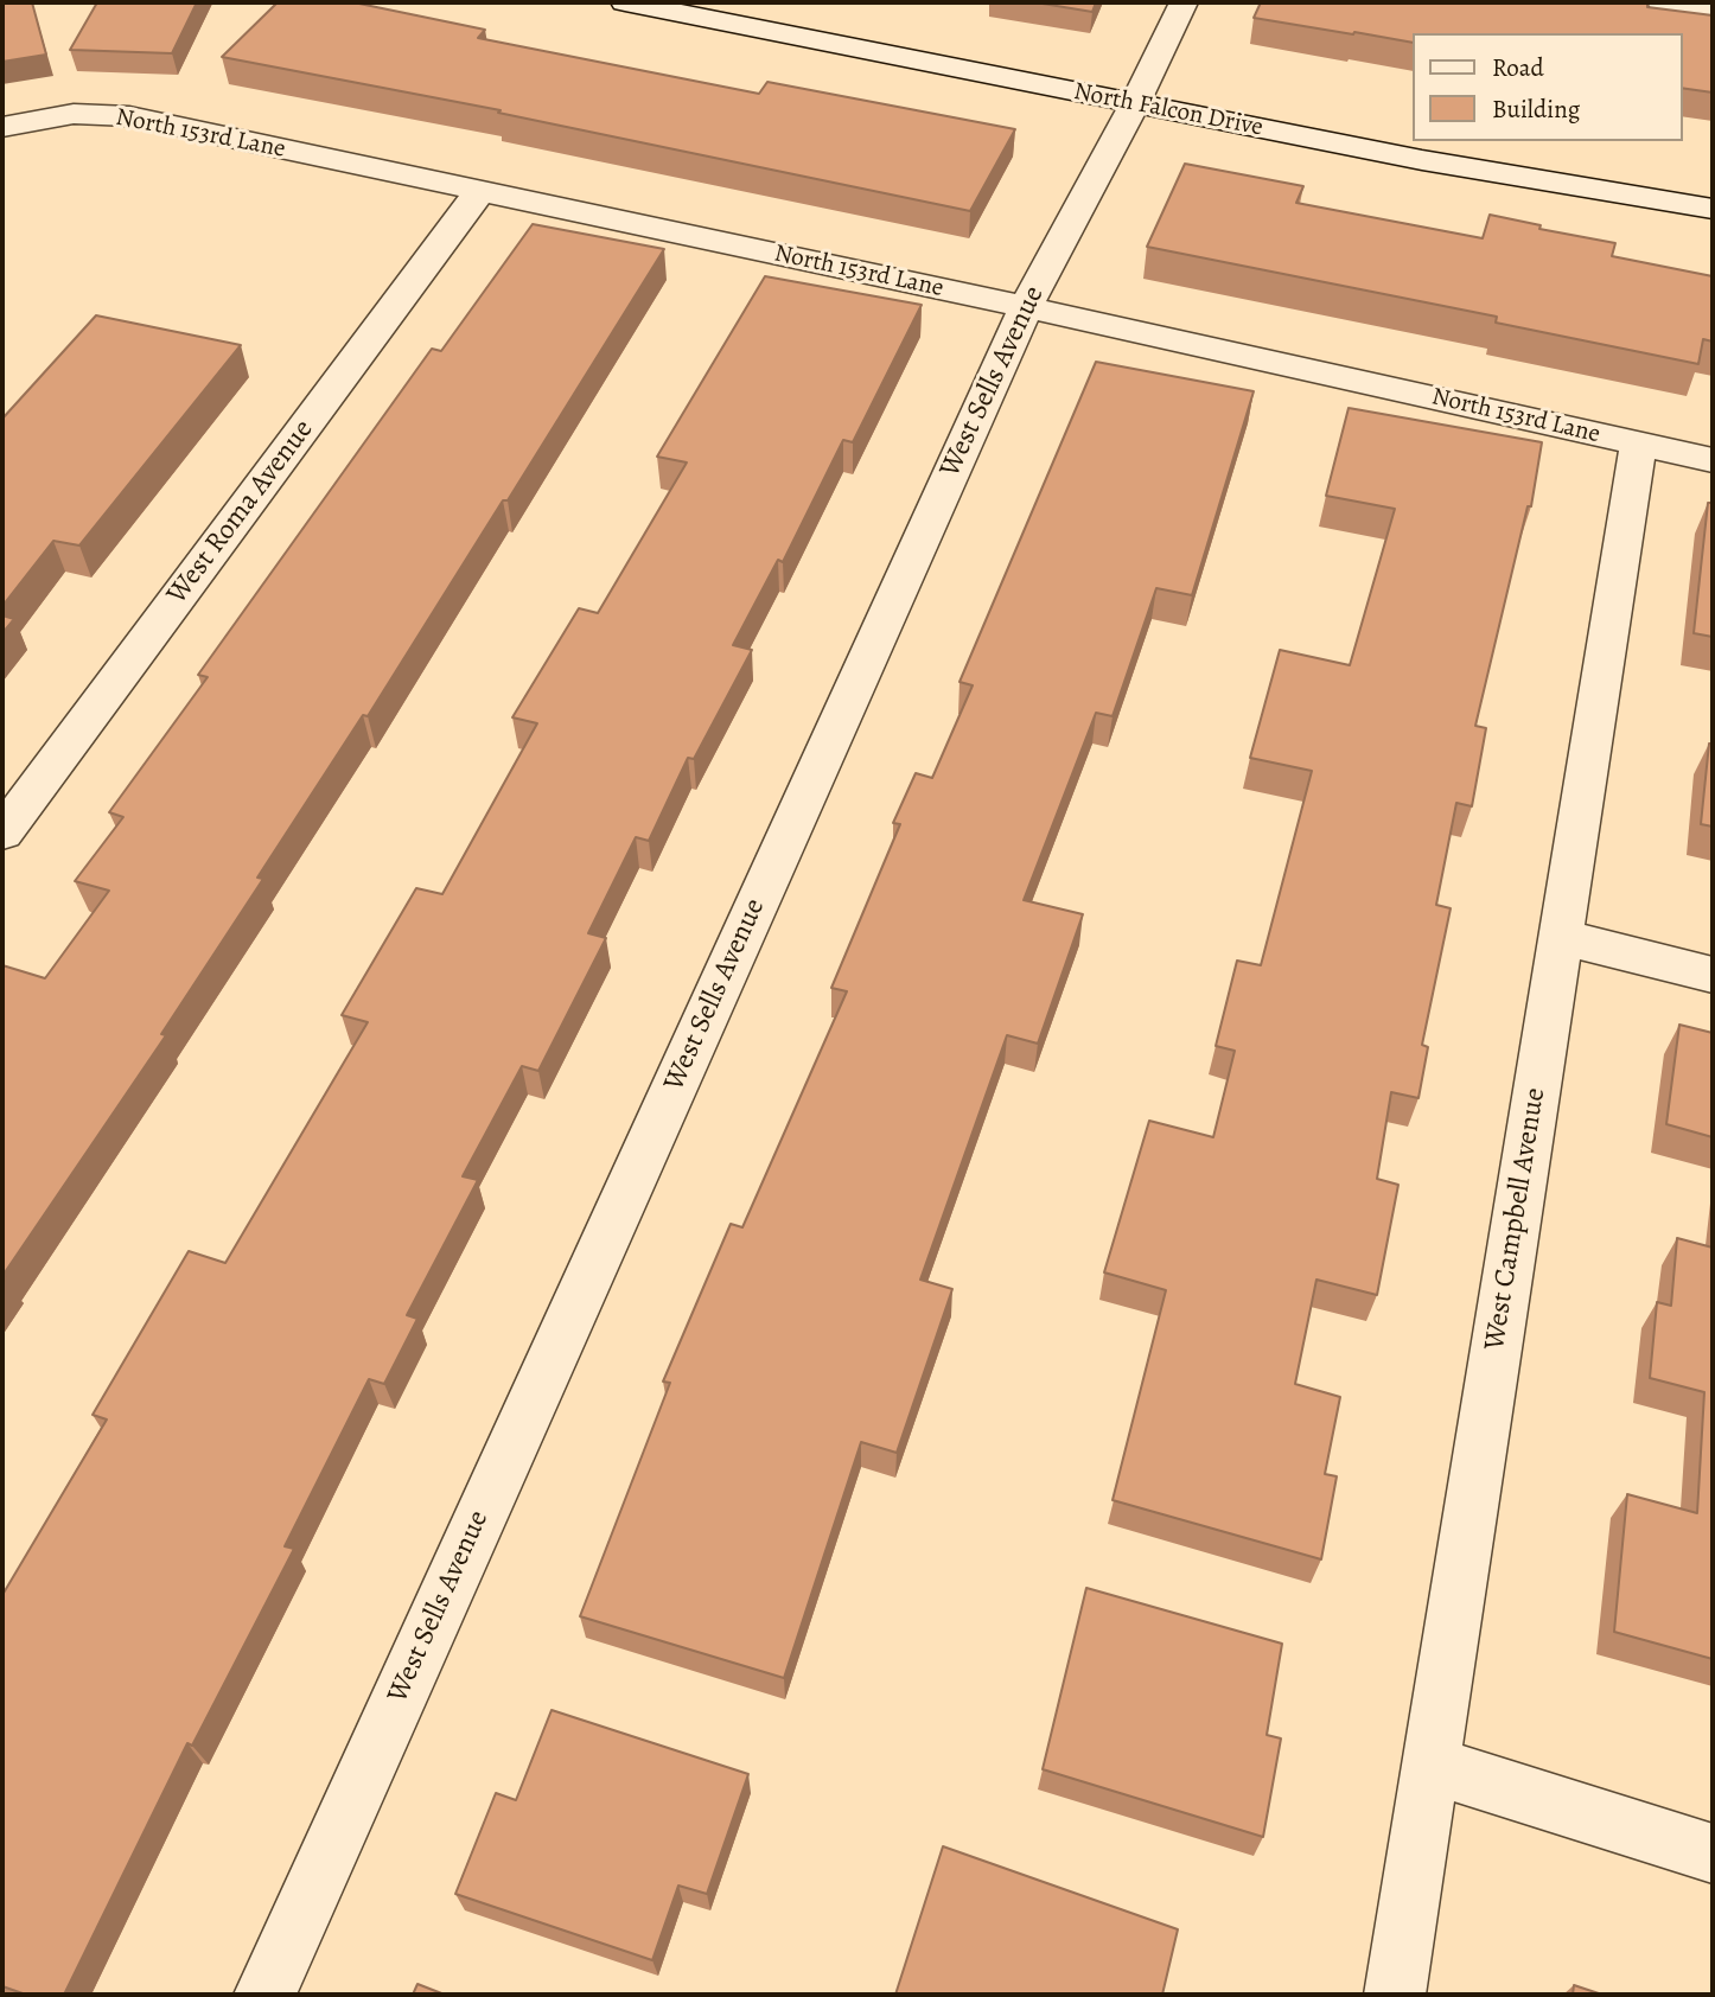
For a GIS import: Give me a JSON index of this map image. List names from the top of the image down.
{
  "streets": {
    "street": [
      "North Falcon Drive",
      "North 153rd Lane",
      "West Sells Avenue",
      "West Roma Avenue",
      "West Campbell Avenue"
    ]
  },
  "crossings": [
    ["North Falcon Drive", "West Sells Avenue"],
    ["North 153rd Lane", "West Sells Avenue"],
    ["North 153rd Lane", "West Roma Avenue"],
    ["North 153rd Lane", "West Campbell Avenue"]
  ],
  "legend": ["Road", "Building"]
}
